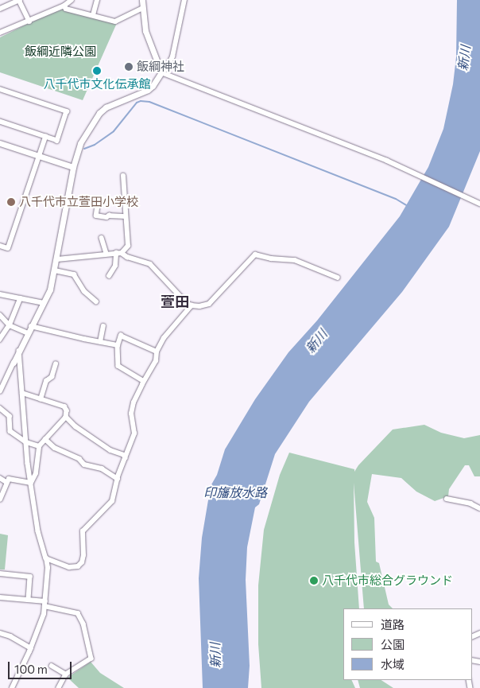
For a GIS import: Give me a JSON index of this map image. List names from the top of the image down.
{
  "districts": ["萱田"],
  "water": ["新川", "印旛放水路"],
  "parks": ["飯綱近隣公園"],
  "places": [
    "飯綱神社",
    "八千代市文化伝承館",
    "八千代市立萱田小学校",
    "八千代市総合グラウンド"
  ],
  "legend": ["道路", "公園", "水域"],
  "scale_bar": "100 m"
}
